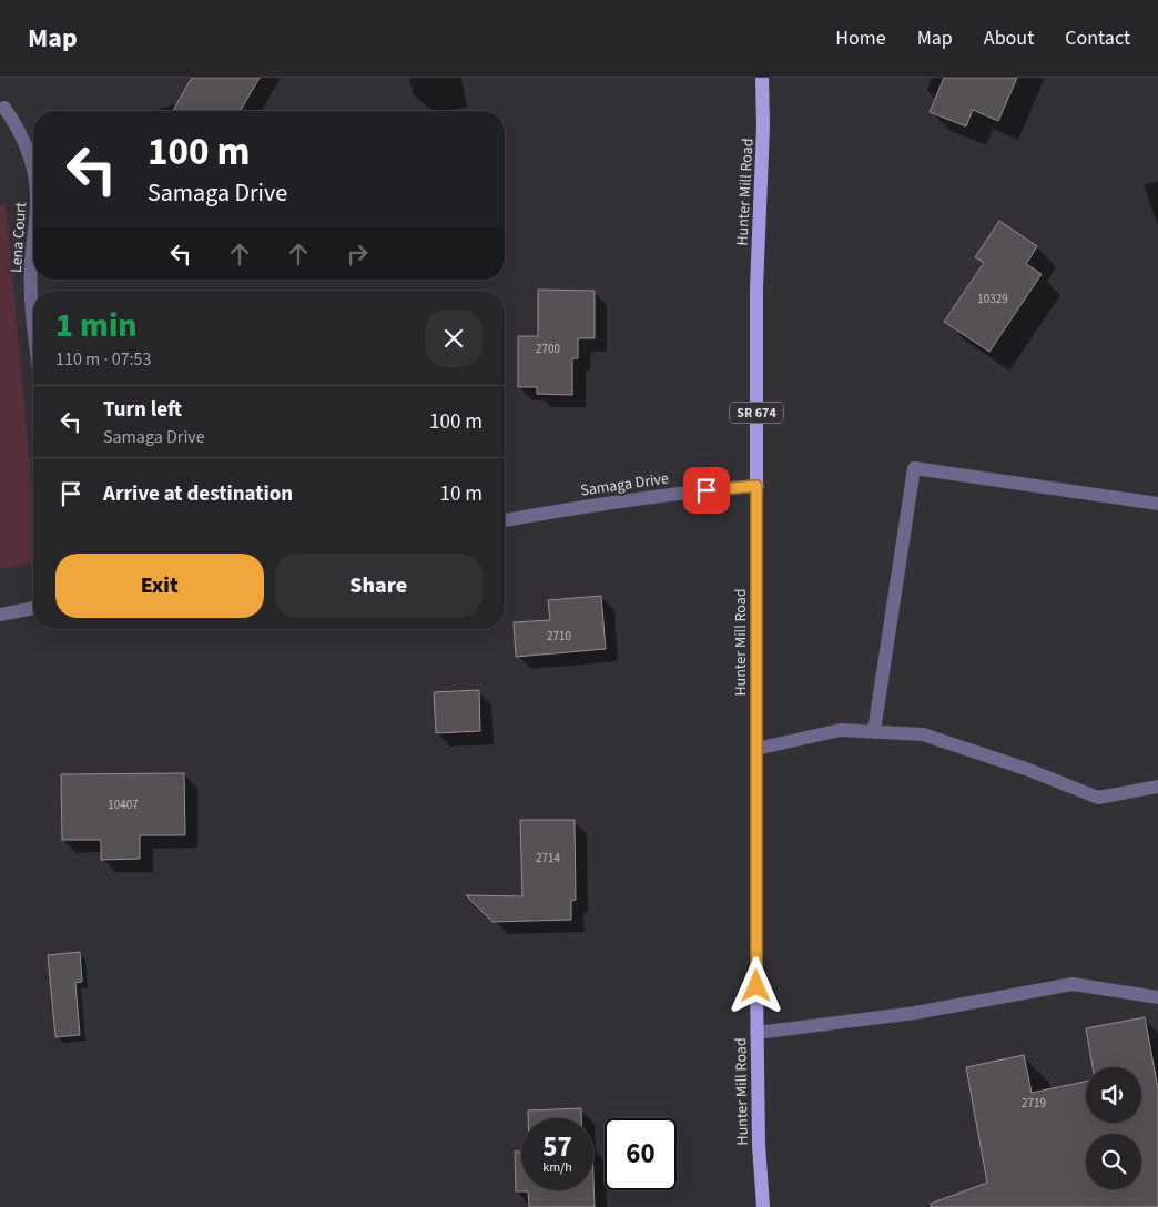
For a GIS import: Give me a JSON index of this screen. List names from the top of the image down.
{
  "streets": {
    "main road": ["Hunter Mill Road", "SR 674"],
    "street": ["Lena Court", "Samaga Drive"]
  },
  "crossings": [
    ["Hunter Mill Road", "Samaga Drive"]
  ],
  "house_numbers": [
    "10329",
    "2700",
    "2710",
    "10407",
    "2714",
    "2719"
  ],
  "page": {
    "header": "Map",
    "nav": [
      "Home",
      "Map",
      "About",
      "Contact"
    ],
    "turn": ["100 m", "Samaga Drive"],
    "heading": ["1 min", "110 m · 07:53"],
    "list": [
      {
        "name": "Turn left",
        "note": "Samaga Drive",
        "value": "100 m"
      },
      {
        "name": "Arrive at destination",
        "value": "10 m"
      }
    ],
    "buttons": ["Exit", "Share"],
    "speed": "57 km/h",
    "limit": "60"
  }
}
